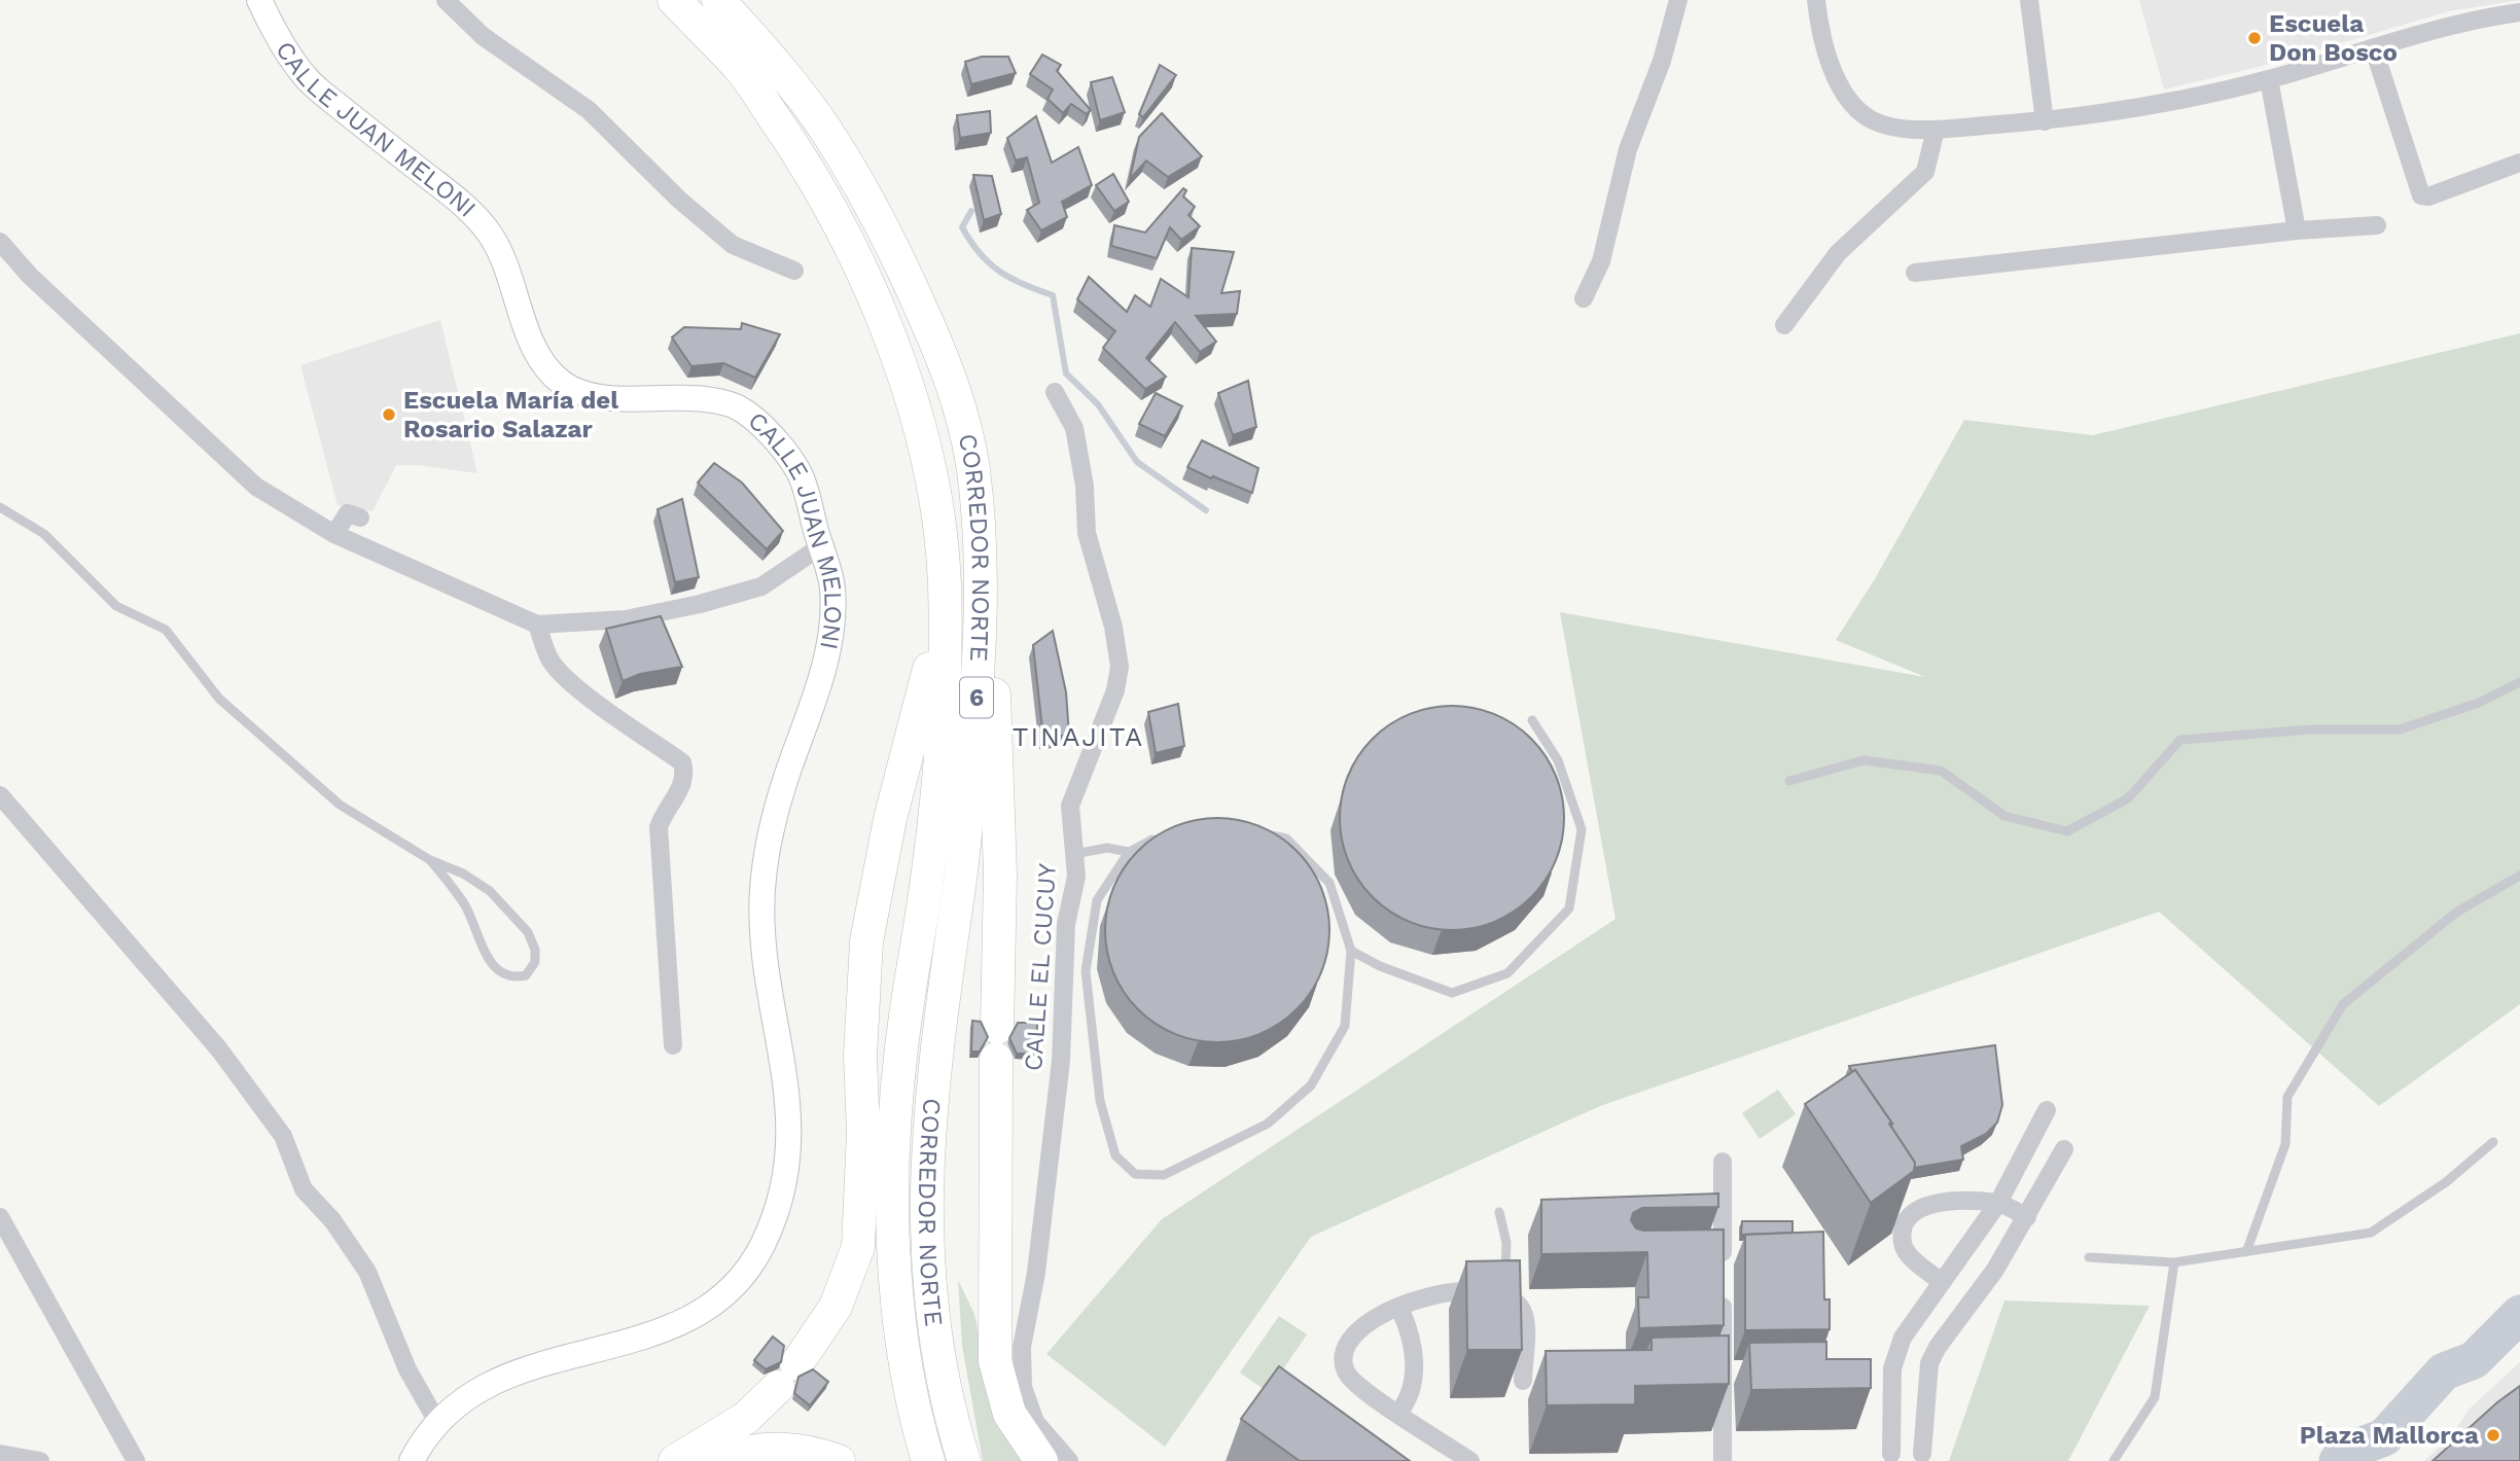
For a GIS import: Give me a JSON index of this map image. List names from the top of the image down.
{
  "streets": {
    "highway": ["CORREDOR NORTE", "6"],
    "main road": ["CALLE JUAN MELONI"],
    "street": ["CALLE EL CUCUY"]
  },
  "districts": ["TINAJITA"],
  "places": ["Escuela Don Bosco", "Escuela María del Rosario Salazar", "Plaza Mallorca"]
}
